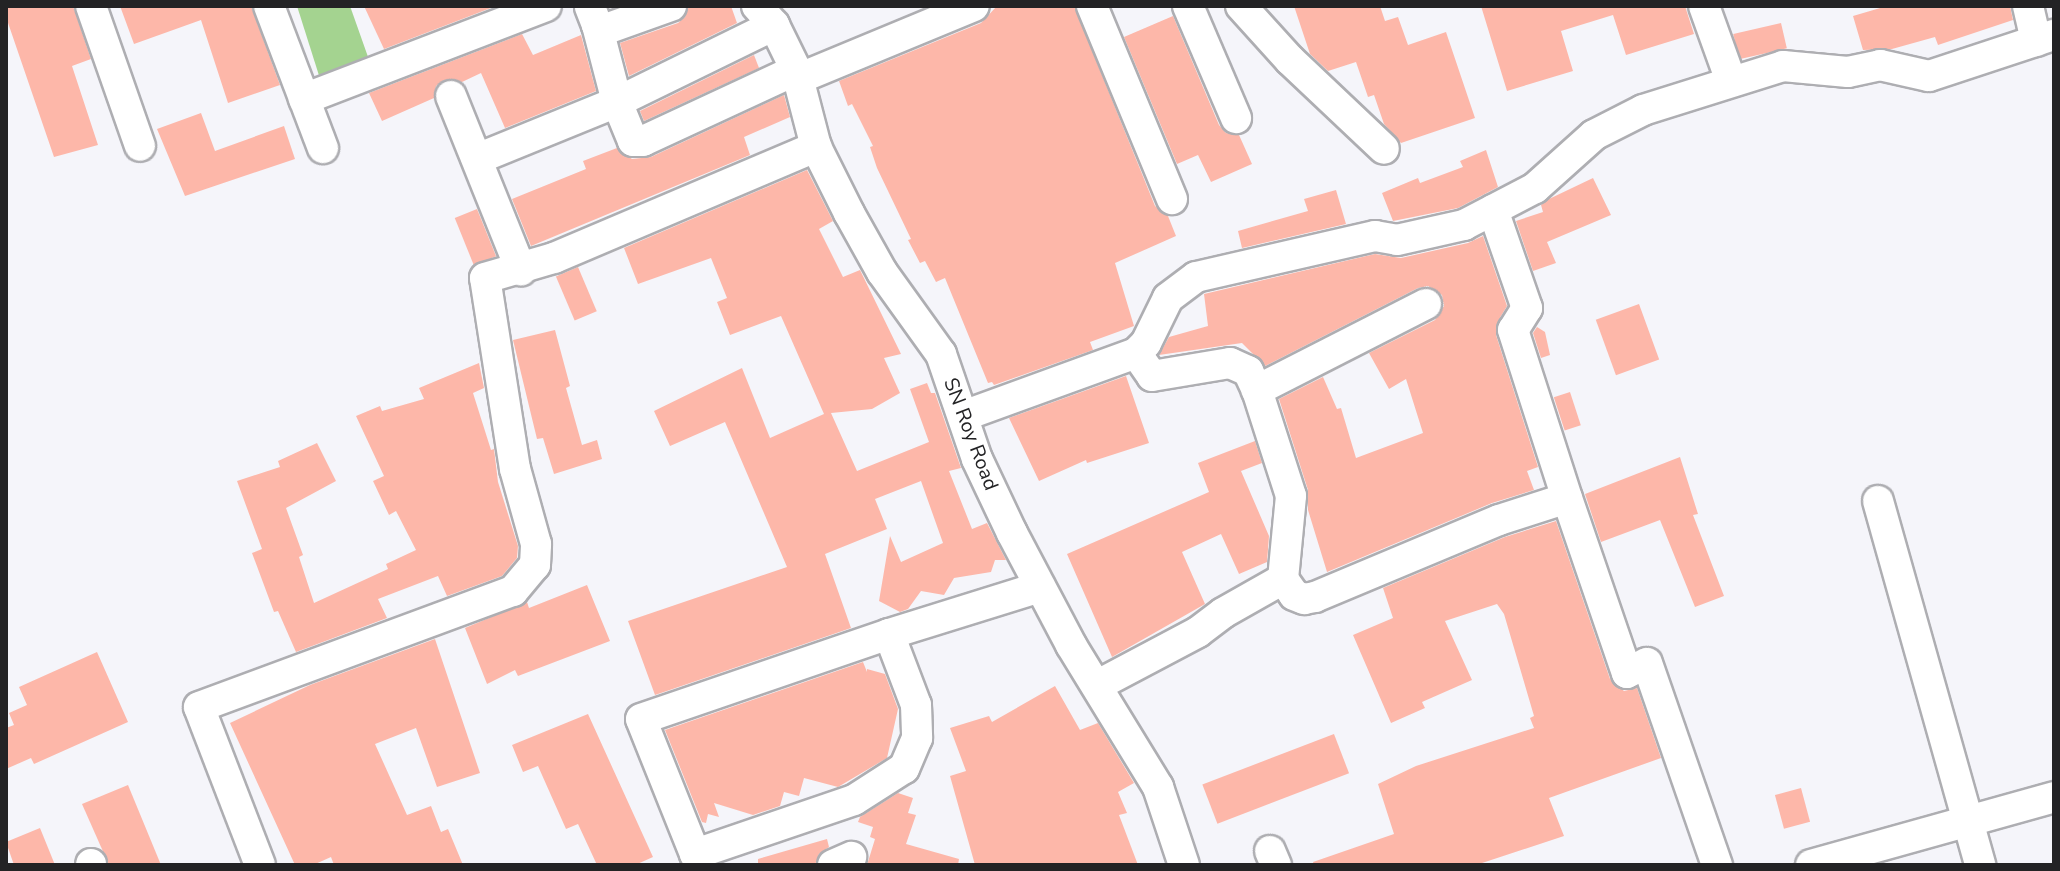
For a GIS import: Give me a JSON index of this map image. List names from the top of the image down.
{
  "streets": {
    "street": ["SN Roy Road"]
  }
}
